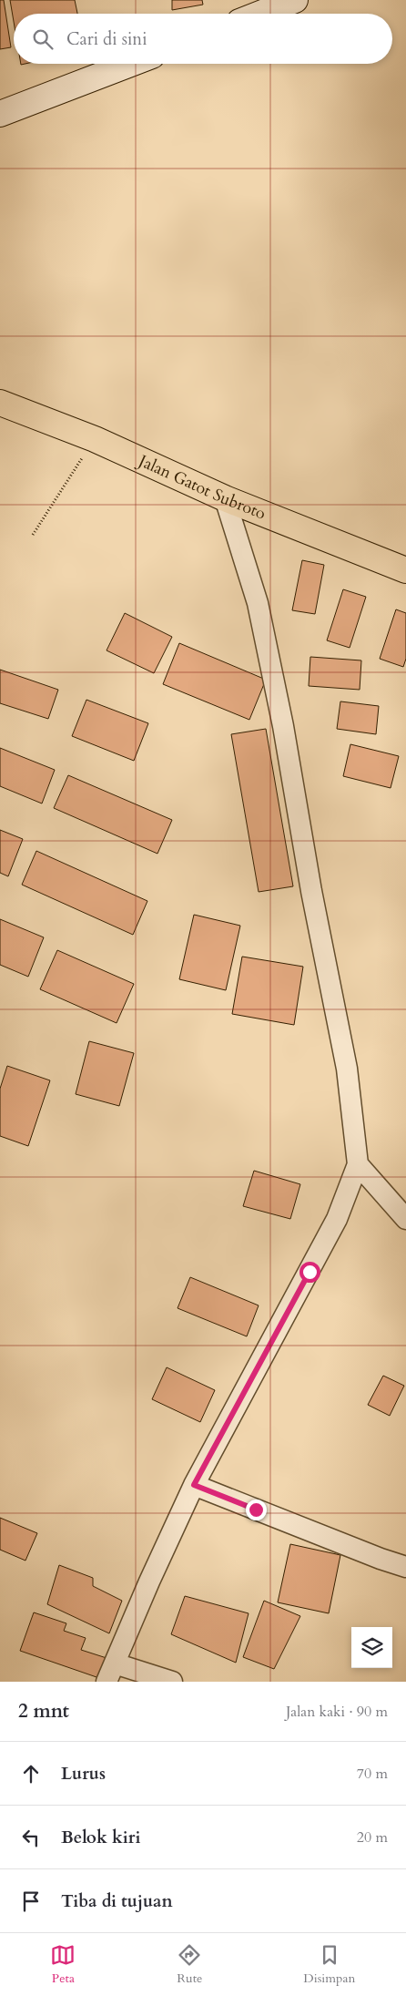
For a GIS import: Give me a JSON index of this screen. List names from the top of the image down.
{
  "streets": {
    "highway": ["Jalan Gatot Subroto"]
  },
  "page": {
    "search": "Cari di sini",
    "heading": ["2 mnt", "Jalan kaki · 90 m"],
    "list": [
      ["Lurus", "70 m"],
      ["Belok kiri", "20 m"],
      "Tiba di tujuan"
    ],
    "nav": ["Peta", "Rute", "Disimpan"]
  }
}
